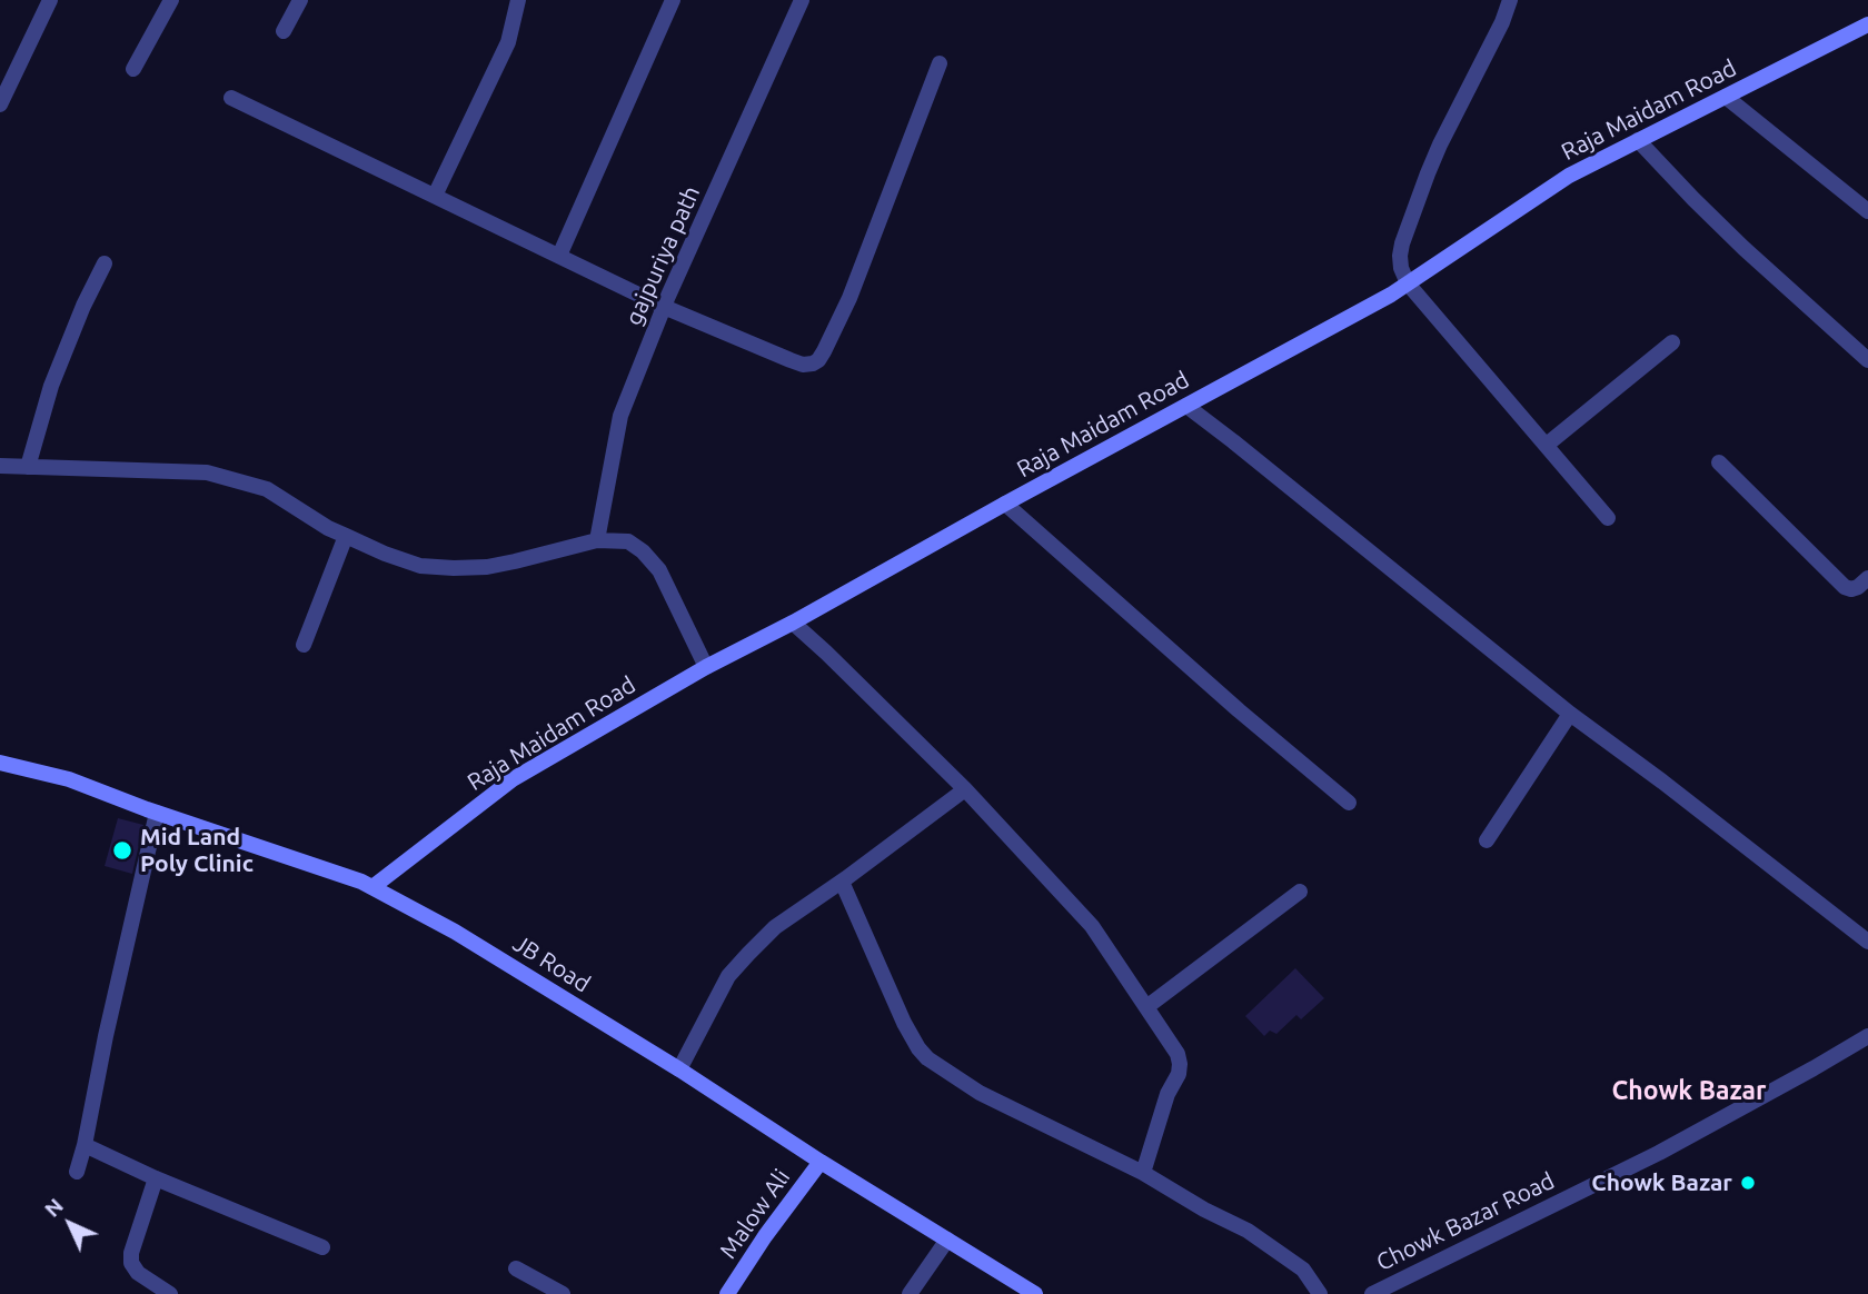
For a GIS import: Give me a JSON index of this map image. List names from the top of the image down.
{
  "streets": {
    "street": [
      "Raja Maidam Road",
      "gajpuriya path",
      "JB Road",
      "Malow Ali",
      "Chowk Bazar Road"
    ]
  },
  "crossings": [
    ["Raja Maidam Road", "JB Road"],
    ["JB Road", "Malow Ali"]
  ],
  "districts": ["Chowk Bazar"],
  "places": ["Mid Land Poly Clinic", "Chowk Bazar"],
  "north": "top left"
}
